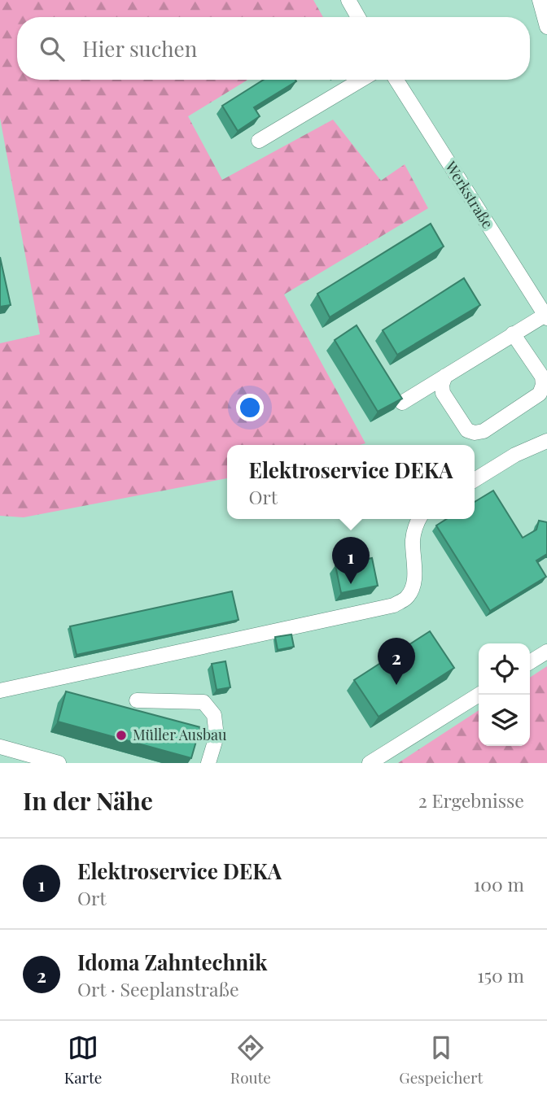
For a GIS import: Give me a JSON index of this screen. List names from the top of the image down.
{
  "streets": {
    "street": ["Werkstraße"]
  },
  "places": ["Müller Ausbau"],
  "page": {
    "search": "Hier suchen",
    "popup": ["Elektroservice DEKA", "Ort"],
    "pins": ["1", "2"],
    "heading": ["In der Nähe", "2 Ergebnisse"],
    "list": [
      {
        "mark": "1",
        "name": "Elektroservice DEKA",
        "note": "Ort",
        "value": "100 m"
      },
      {
        "mark": "2",
        "name": "Idoma Zahntechnik",
        "note": "Ort · Seeplanstraße",
        "value": "150 m"
      }
    ],
    "nav": ["Karte", "Route", "Gespeichert"]
  }
}
